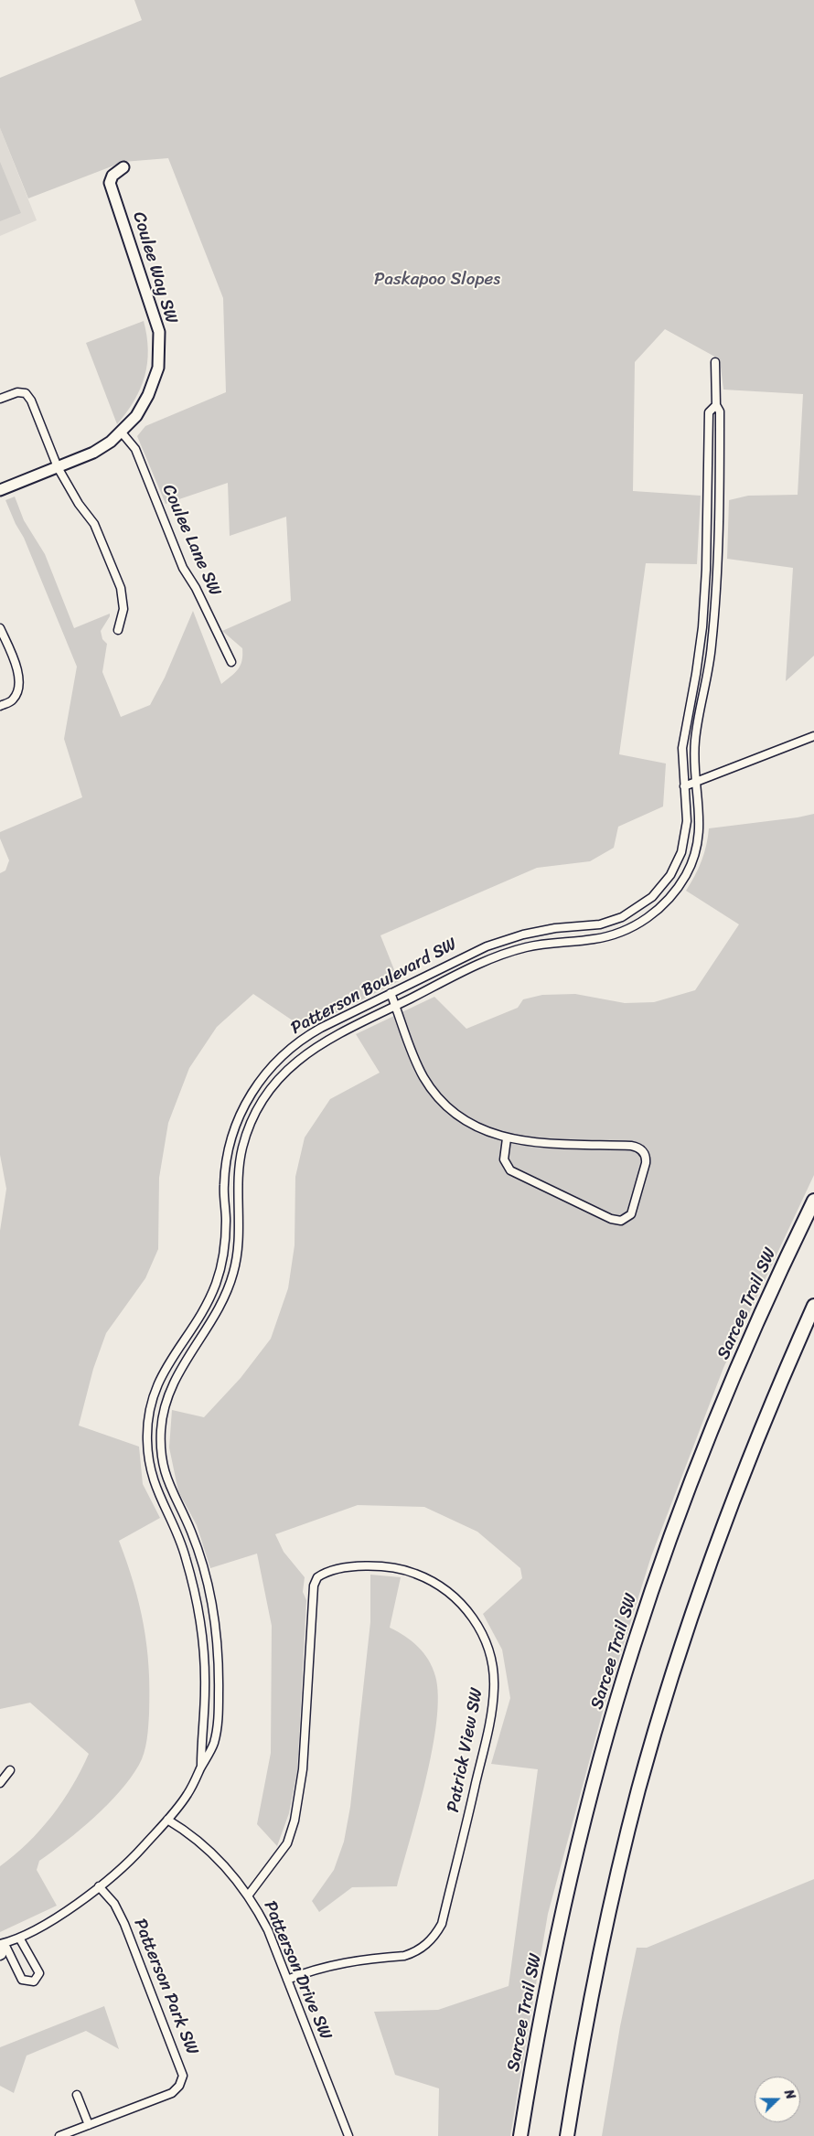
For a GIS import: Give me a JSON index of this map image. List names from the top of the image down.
{
  "streets": {
    "highway": ["Sarcee Trail SW"],
    "street": [
      "Coulee Way SW",
      "Coulee Lane SW",
      "Patterson Boulevard SW",
      "Patrick View SW",
      "Patterson Drive SW",
      "Patterson Park SW"
    ]
  },
  "crossings": [
    ["Coulee Way SW", "Coulee Lane SW"],
    ["Patterson Boulevard SW", "Patterson Drive SW"],
    ["Patterson Boulevard SW", "Patterson Park SW"],
    ["Patrick View SW", "Patterson Drive SW"]
  ],
  "parks": ["Paskapoo Slopes"],
  "north": "right"
}
